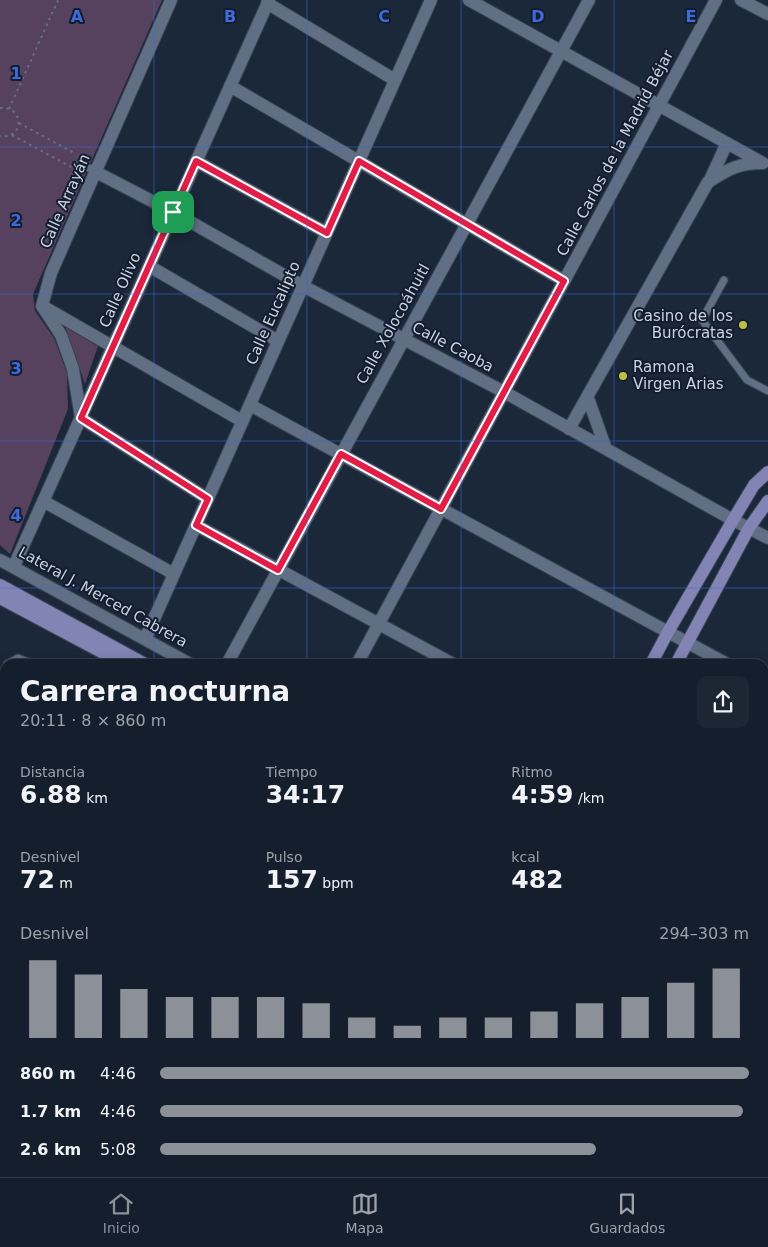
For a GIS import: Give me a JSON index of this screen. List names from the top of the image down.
{
  "streets": {
    "street": [
      "Calle Carlos de la Madrid Béjar",
      "Calle Arrayán",
      "Calle Olivo",
      "Calle Eucalipto",
      "Calle Xolocoáhuitl",
      "Calle Caoba",
      "Lateral J. Merced Cabrera"
    ]
  },
  "crossings": [
    ["Calle Carlos de la Madrid Béjar", "Calle Caoba"],
    ["Calle Arrayán", "Calle Caoba"],
    ["Calle Olivo", "Calle Caoba"],
    ["Calle Olivo", "Lateral J. Merced Cabrera"],
    ["Calle Eucalipto", "Calle Caoba"],
    ["Calle Eucalipto", "Lateral J. Merced Cabrera"],
    ["Calle Xolocoáhuitl", "Calle Caoba"]
  ],
  "places": ["Casino de los Burócratas", "Ramona Virgen Arias"],
  "page": {
    "heading": ["Carrera nocturna", "20:11 · 8 × 860 m"],
    "stats": [
      ["Distancia", "6.88 km"],
      ["Tiempo", "34:17"],
      ["Ritmo", "4:59 /km"],
      ["Desnivel", "72 m"],
      ["Pulso", "157 bpm"],
      ["kcal", "482"]
    ],
    "chart": ["Desnivel", "294–303 m"],
    "list": [
      {
        "name": "860 m",
        "note": "4:46"
      },
      {
        "name": "1.7 km",
        "note": "4:46"
      },
      {
        "name": "2.6 km",
        "note": "5:08"
      }
    ],
    "tabs": ["Inicio", "Mapa", "Guardados"]
  },
  "grid": {
    "columns": [
      "A",
      "B",
      "C",
      "D",
      "E"
    ],
    "rows": [
      "1",
      "2",
      "3",
      "4"
    ]
  }
}
